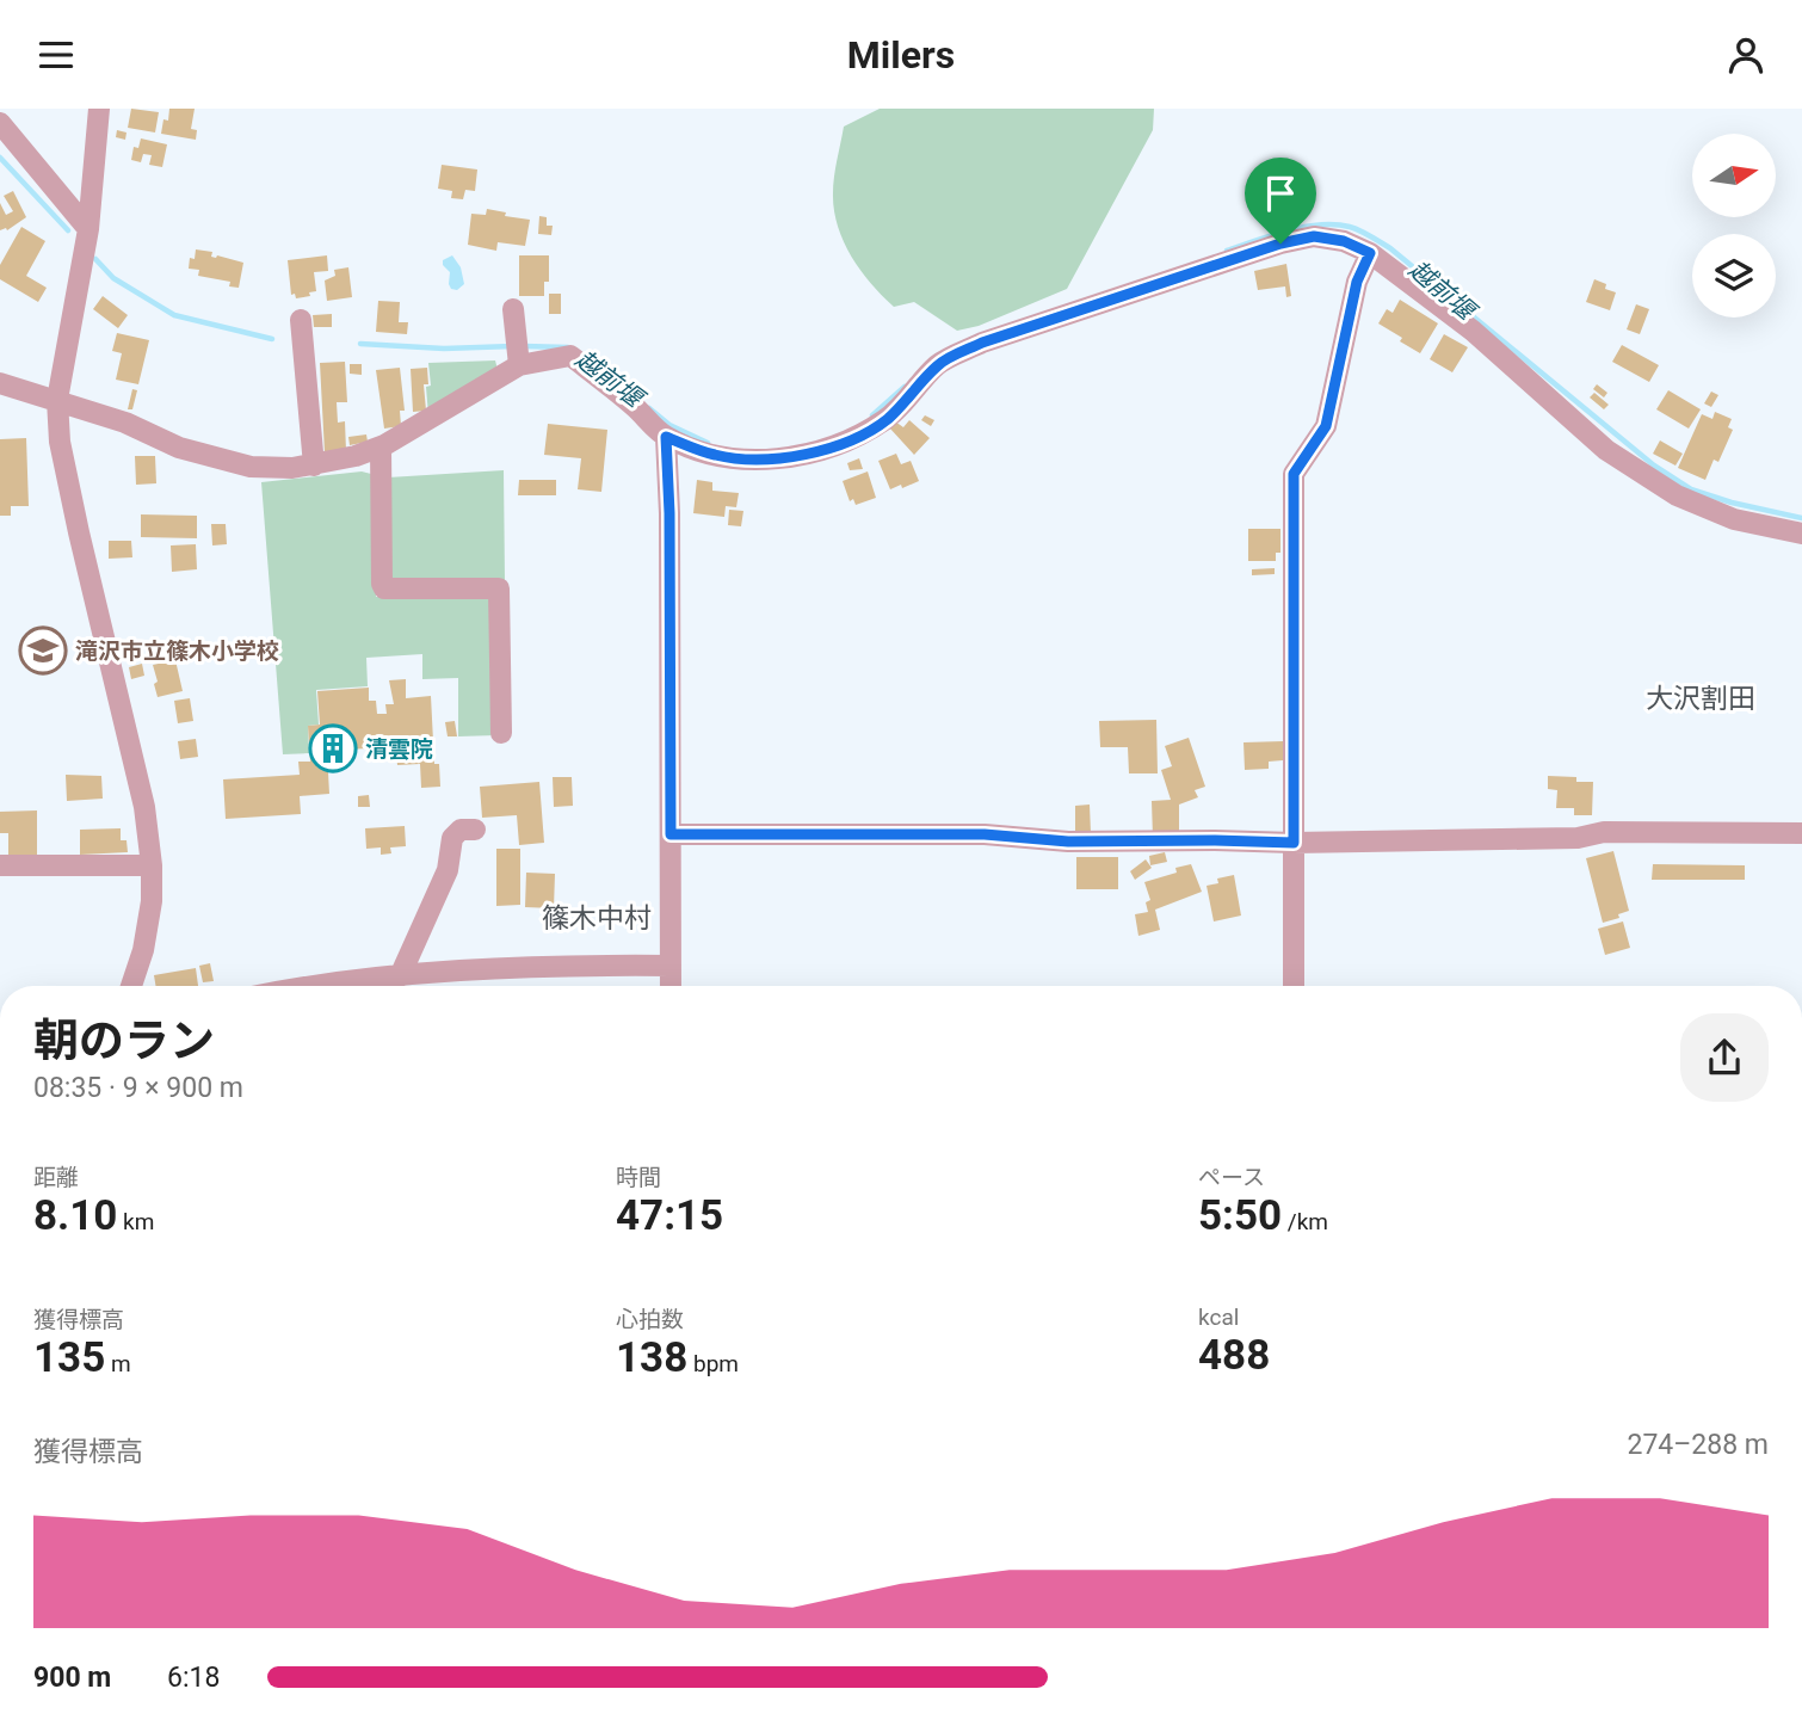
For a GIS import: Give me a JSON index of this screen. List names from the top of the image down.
{
  "districts": ["大沢割田", "篠木中村"],
  "water": ["越前堰"],
  "places": {
    "school or university": ["滝沢市立篠木小学校"],
    "building": ["清雲院"]
  },
  "north": "right",
  "page": {
    "header": "Milers",
    "heading": ["朝のラン", "08:35 · 9 × 900 m"],
    "stats": [
      ["距離", "8.10 km"],
      ["時間", "47:15"],
      ["ペース", "5:50 /km"],
      ["獲得標高", "135 m"],
      ["心拍数", "138 bpm"],
      ["kcal", "488"]
    ],
    "chart": ["獲得標高", "274–288 m"],
    "list": [
      {
        "name": "900 m",
        "note": "6:18"
      }
    ]
  }
}
